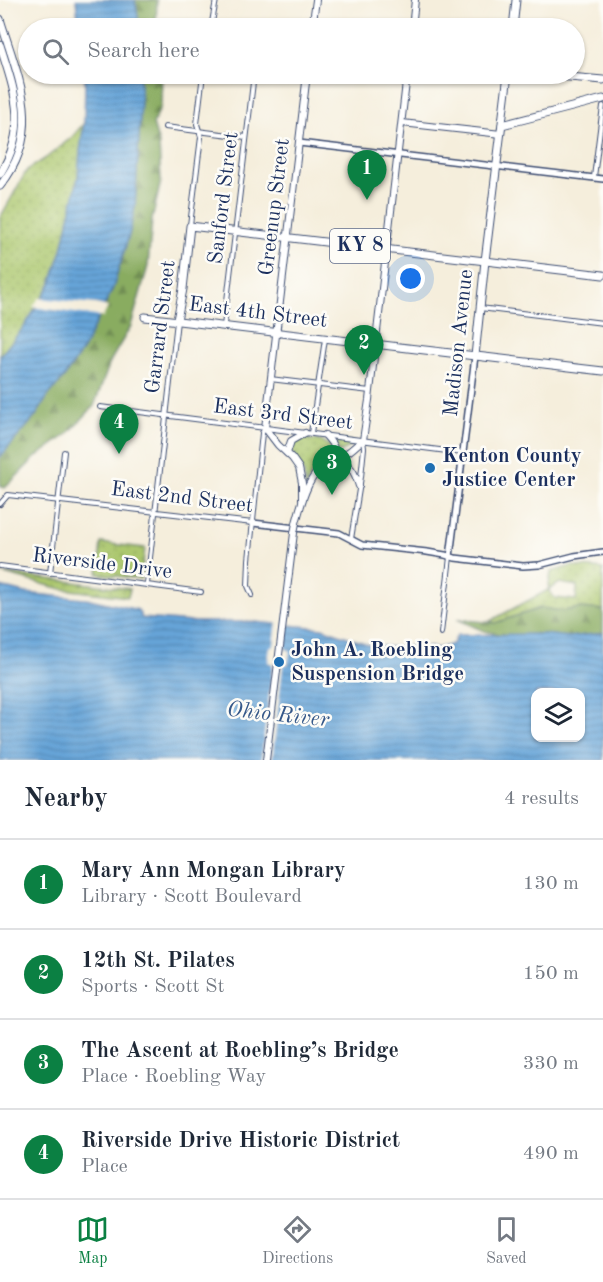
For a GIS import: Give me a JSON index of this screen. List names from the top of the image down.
{
  "streets": {
    "main road": [
      "Greenup Street",
      "KY 8",
      "East 4th Street",
      "Garrard Street",
      "Madison Avenue"
    ],
    "street": [
      "Sanford Street",
      "East 3rd Street",
      "East 2nd Street",
      "Riverside Drive"
    ]
  },
  "crossings": [
    ["Sanford Street", "KY 8"],
    ["Sanford Street", "East 4th Street"],
    ["Greenup Street", "KY 8"],
    ["Greenup Street", "East 4th Street"],
    ["Greenup Street", "East 3rd Street"],
    ["Greenup Street", "East 2nd Street"],
    ["KY 8", "Garrard Street"],
    ["KY 8", "Madison Avenue"],
    ["East 4th Street", "Garrard Street"],
    ["East 4th Street", "Madison Avenue"],
    ["Garrard Street", "East 3rd Street"],
    ["Garrard Street", "East 2nd Street"],
    ["Garrard Street", "Riverside Drive"],
    ["Madison Avenue", "East 3rd Street"],
    ["Madison Avenue", "East 2nd Street"]
  ],
  "water": ["Ohio River"],
  "places": ["Kenton County Justice Center", "John A. Roebling Suspension Bridge"],
  "page": {
    "search": "Search here",
    "pins": [
      "1",
      "2",
      "4",
      "3"
    ],
    "heading": ["Nearby", "4 results"],
    "list": [
      {
        "mark": "1",
        "name": "Mary Ann Mongan Library",
        "note": "Library · Scott Boulevard",
        "value": "130 m"
      },
      {
        "mark": "2",
        "name": "12th St. Pilates",
        "note": "Sports · Scott St",
        "value": "150 m"
      },
      {
        "mark": "3",
        "name": "The Ascent at Roebling’s Bridge",
        "note": "Place · Roebling Way",
        "value": "330 m"
      },
      {
        "mark": "4",
        "name": "Riverside Drive Historic District",
        "note": "Place",
        "value": "490 m"
      }
    ],
    "nav": ["Map", "Directions", "Saved"]
  }
}
